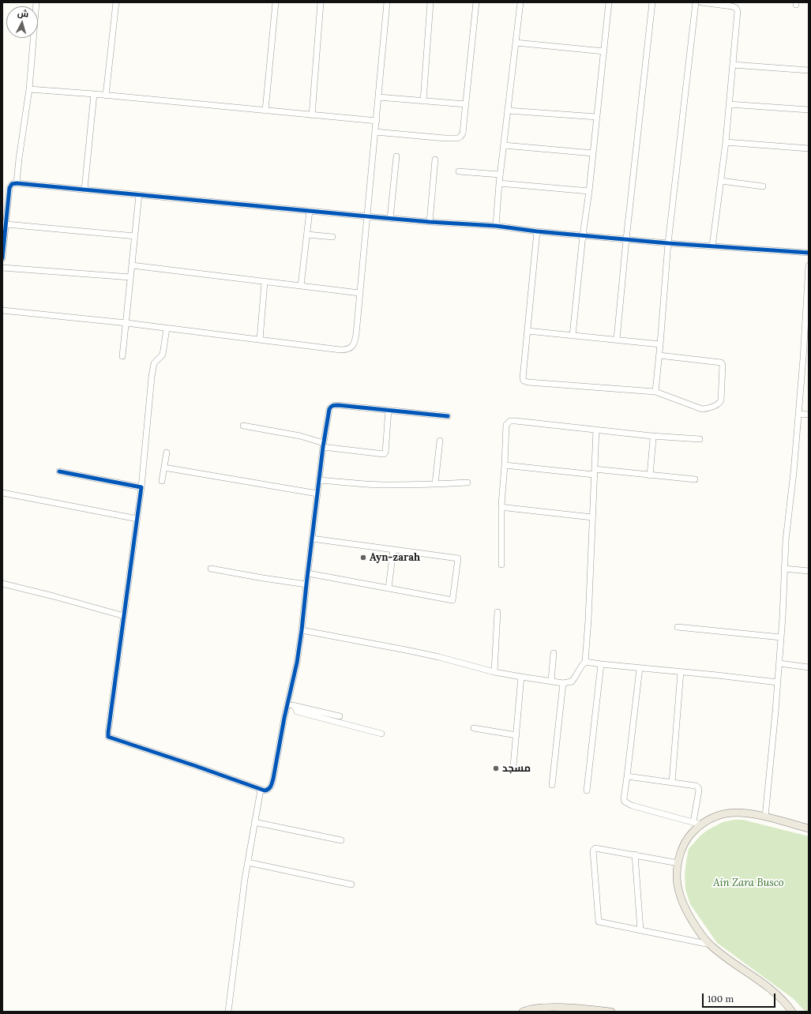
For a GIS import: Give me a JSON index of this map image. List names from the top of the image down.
{
  "parks": ["Ain Zara Busco"],
  "places": ["Ayn-zarah", "مسجد"],
  "scale_bar": "100 m",
  "north": "top"
}
